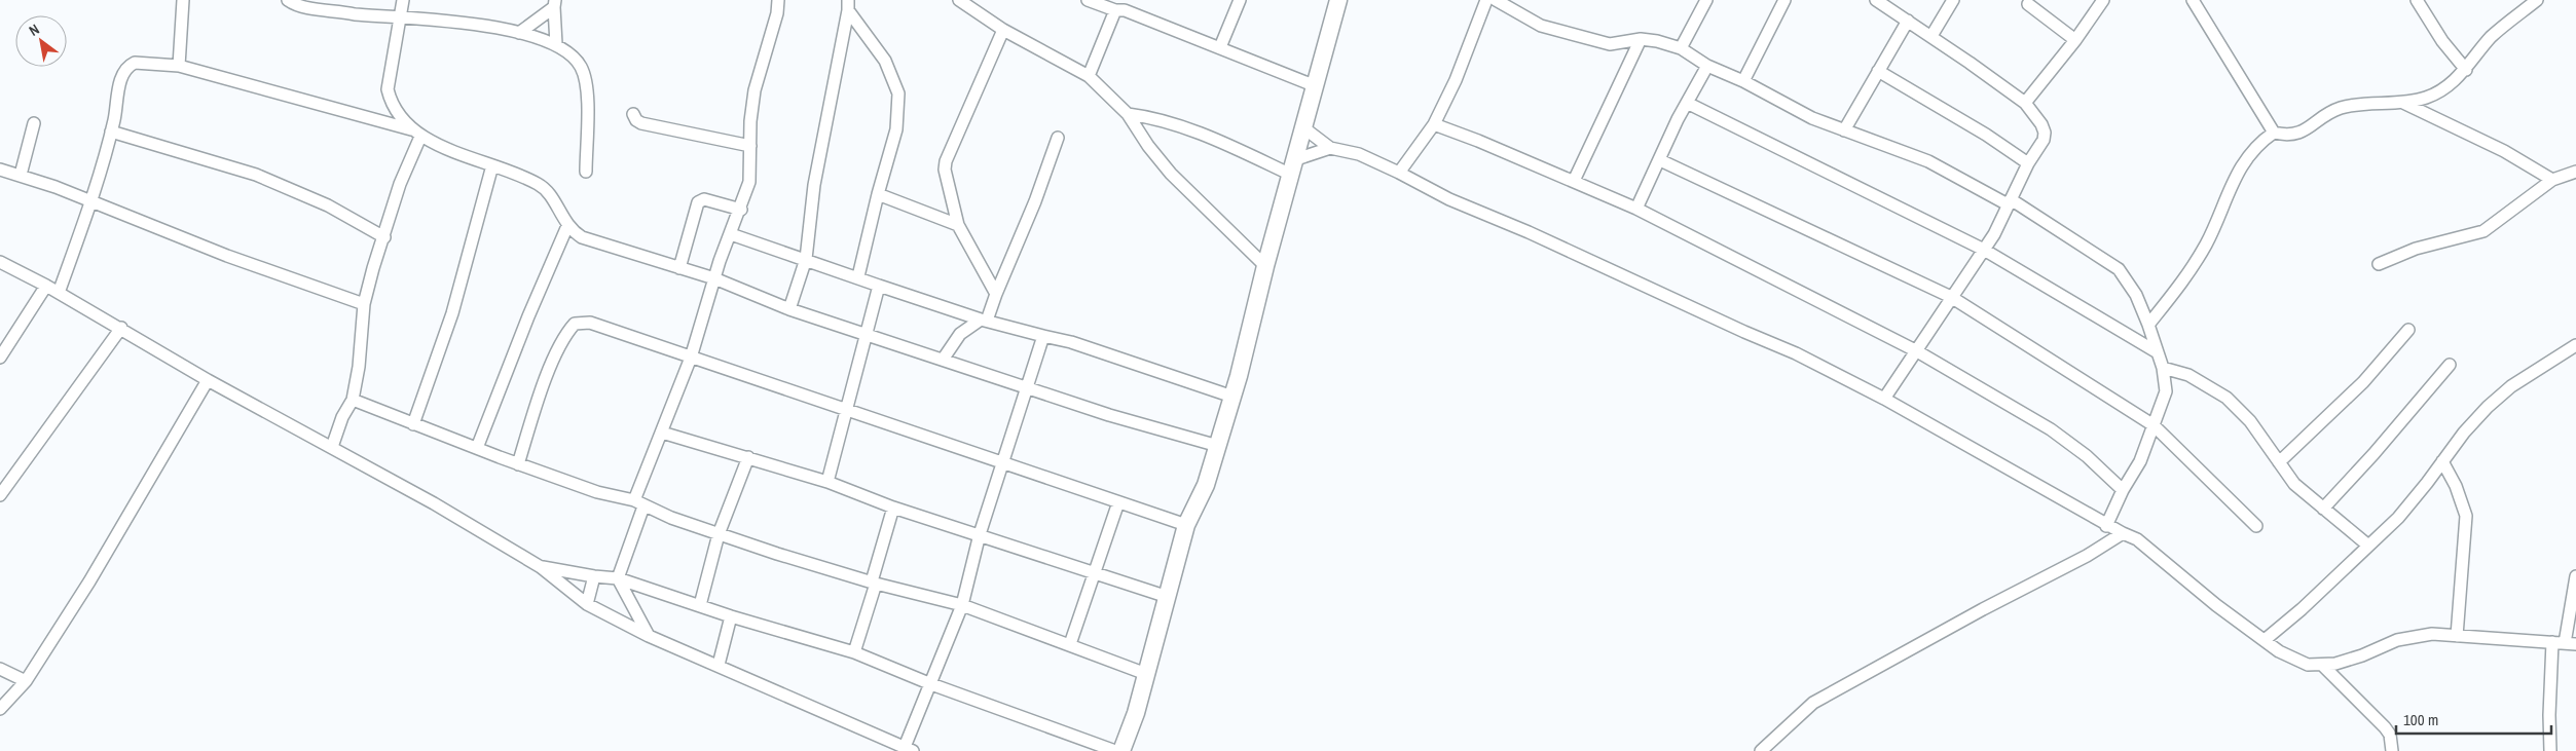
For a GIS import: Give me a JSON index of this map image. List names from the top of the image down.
{
  "scale_bar": "100 m",
  "north": "top left"
}
